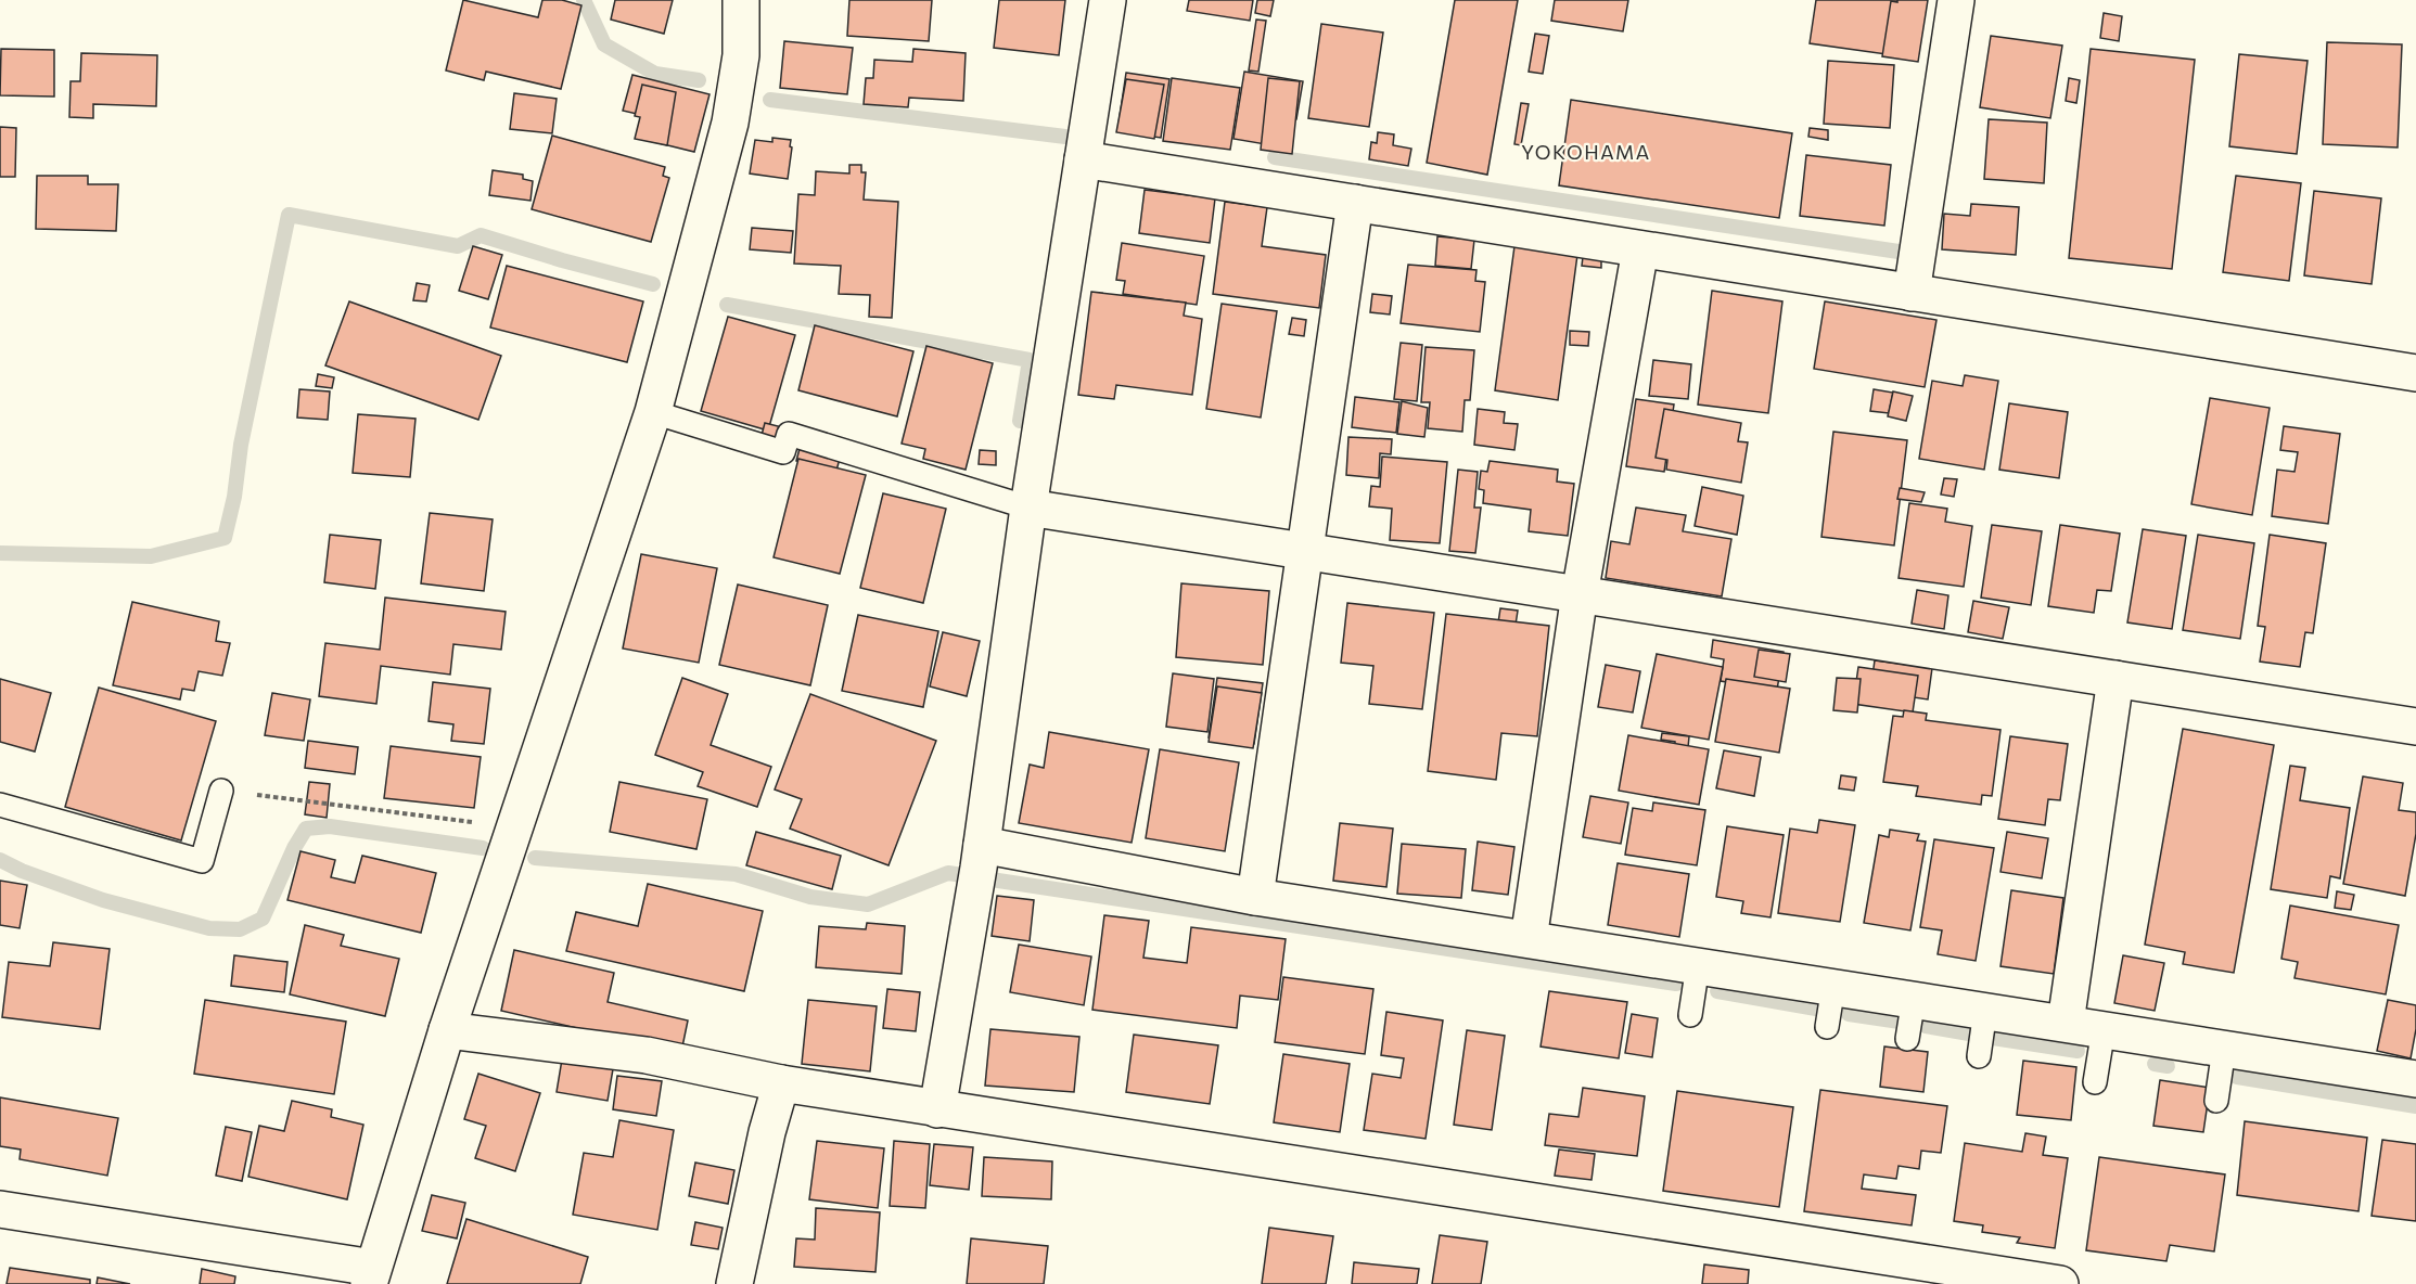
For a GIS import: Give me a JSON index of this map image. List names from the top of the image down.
{
  "districts": ["YOKOHAMA"]
}
